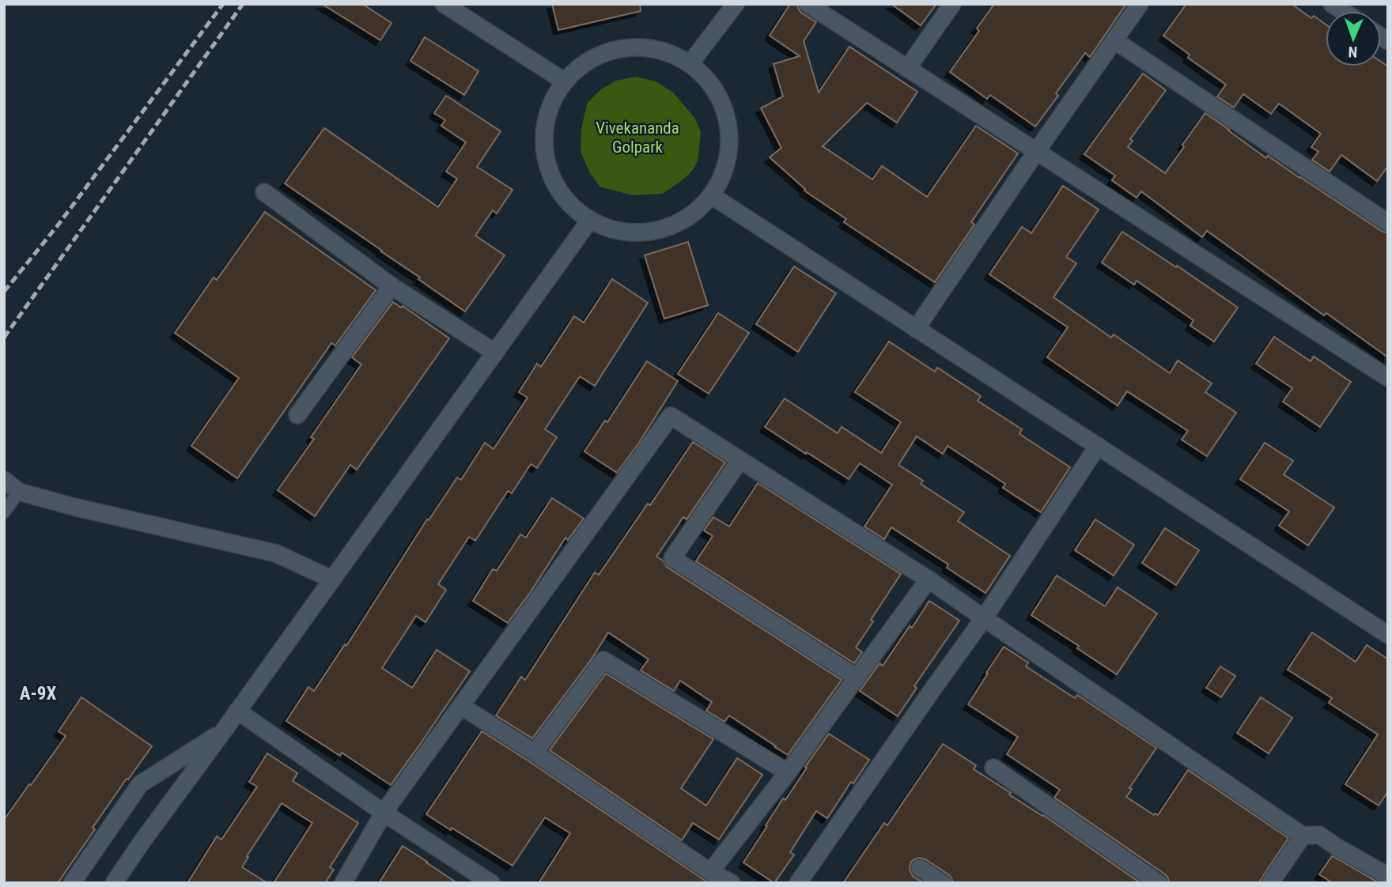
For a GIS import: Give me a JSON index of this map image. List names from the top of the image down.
{
  "districts": ["A-9X"],
  "parks": ["Vivekananda Golpark"],
  "north": "bottom"
}
